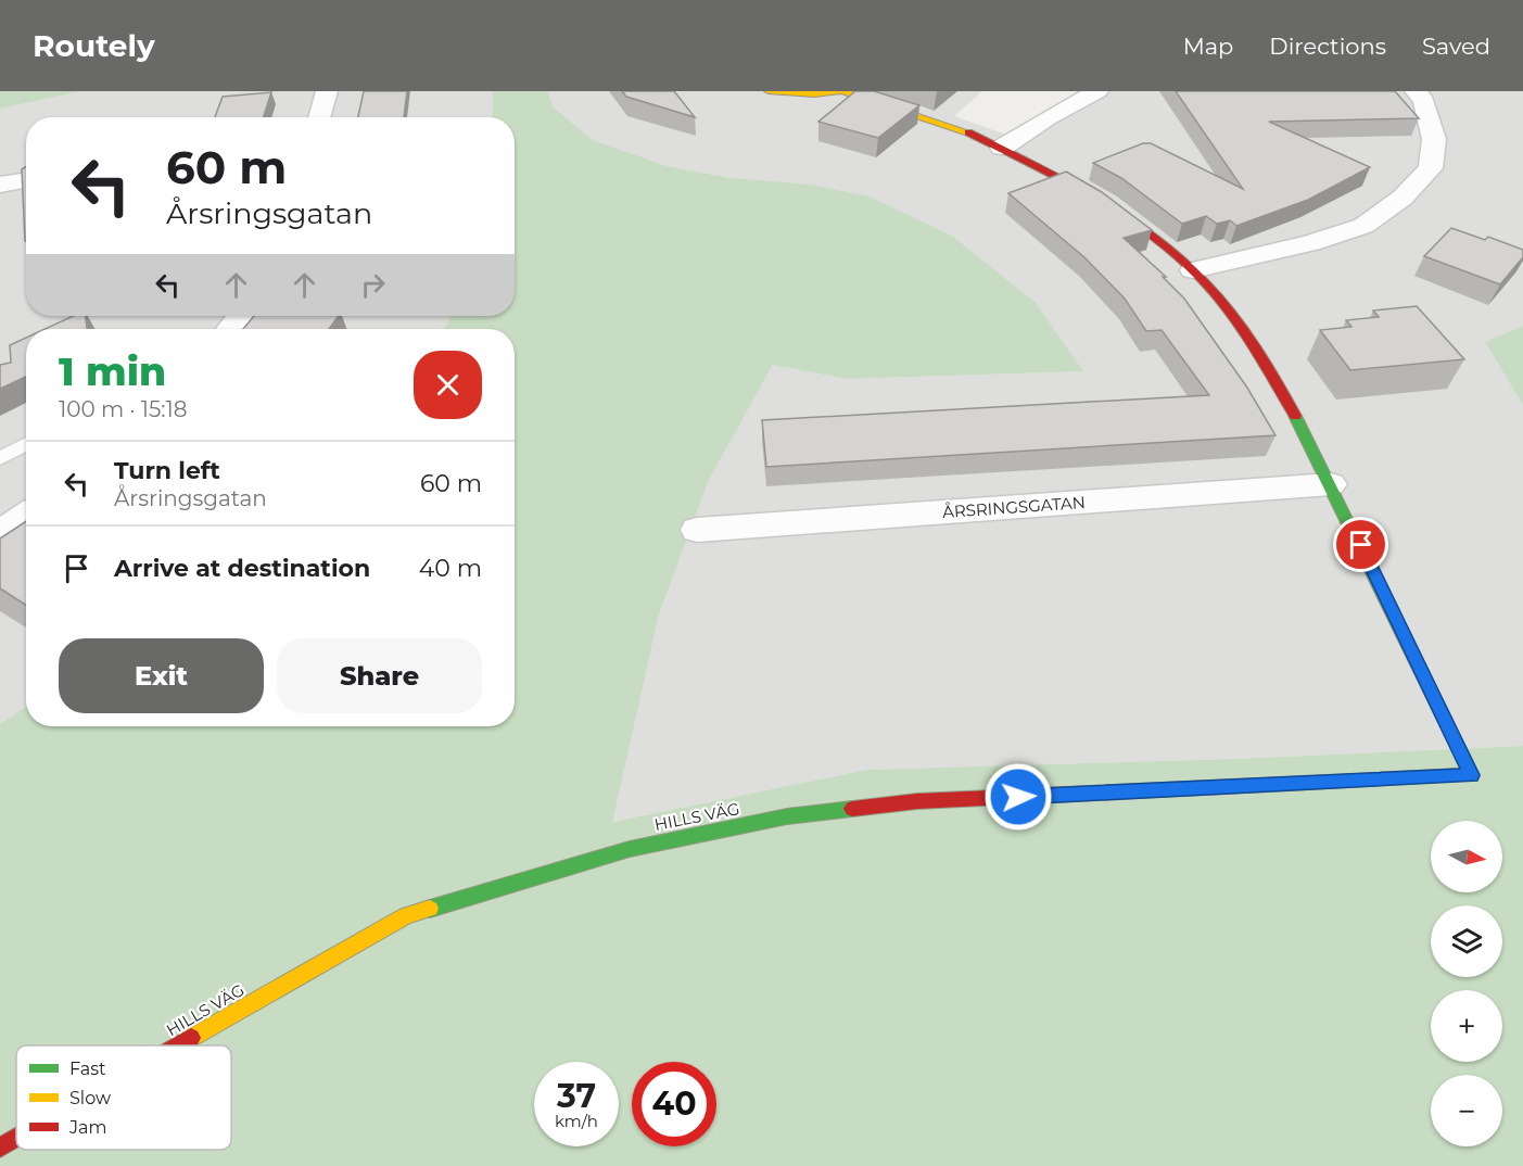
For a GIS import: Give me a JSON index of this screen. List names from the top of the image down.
{
  "streets": {
    "street": ["ÅRSRINGSGATAN", "HILLS VÄG"]
  },
  "crossings": [
    ["ÅRSRINGSGATAN", "HILLS VÄG"]
  ],
  "legend": ["Fast", "Slow", "Jam"],
  "north": "right",
  "page": {
    "header": "Routely",
    "nav": ["Map", "Directions", "Saved"],
    "turn": ["60 m", "Årsringsgatan"],
    "heading": ["1 min", "100 m · 15:18"],
    "list": [
      {
        "name": "Turn left",
        "note": "Årsringsgatan",
        "value": "60 m"
      },
      {
        "name": "Arrive at destination",
        "value": "40 m"
      }
    ],
    "buttons": ["Exit", "Share"],
    "map_buttons": ["+", "−"],
    "speed": "37 km/h",
    "limit": "40"
  }
}
